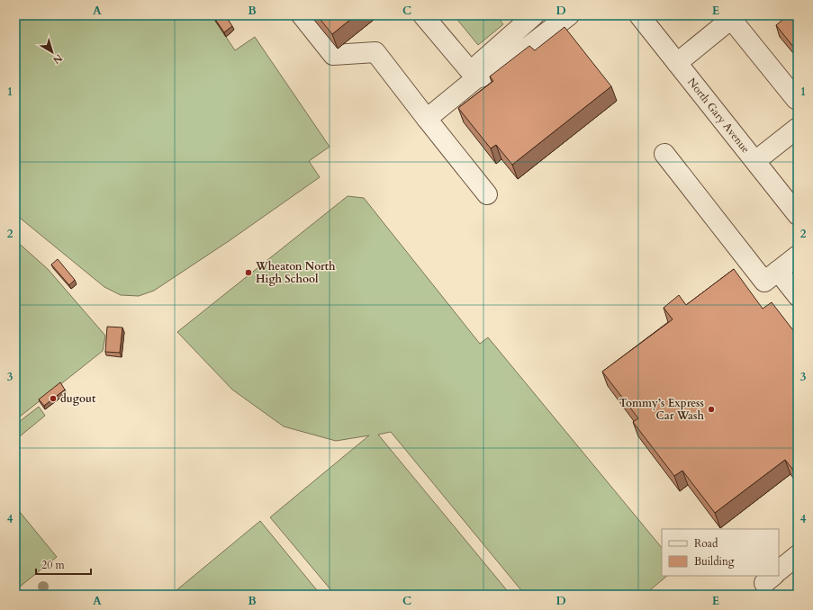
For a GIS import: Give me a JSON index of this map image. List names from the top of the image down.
{
  "streets": {
    "street": ["North Gary Avenue"]
  },
  "places": ["Wheaton North High School", "dugout", "Tommy’s Express Car Wash"],
  "legend": ["Road", "Building"],
  "scale_bar": "20 m",
  "north": "bottom right",
  "grid": {
    "columns": [
      "A",
      "B",
      "C",
      "D",
      "E"
    ],
    "rows": [
      "1",
      "2",
      "3",
      "4"
    ]
  }
}
